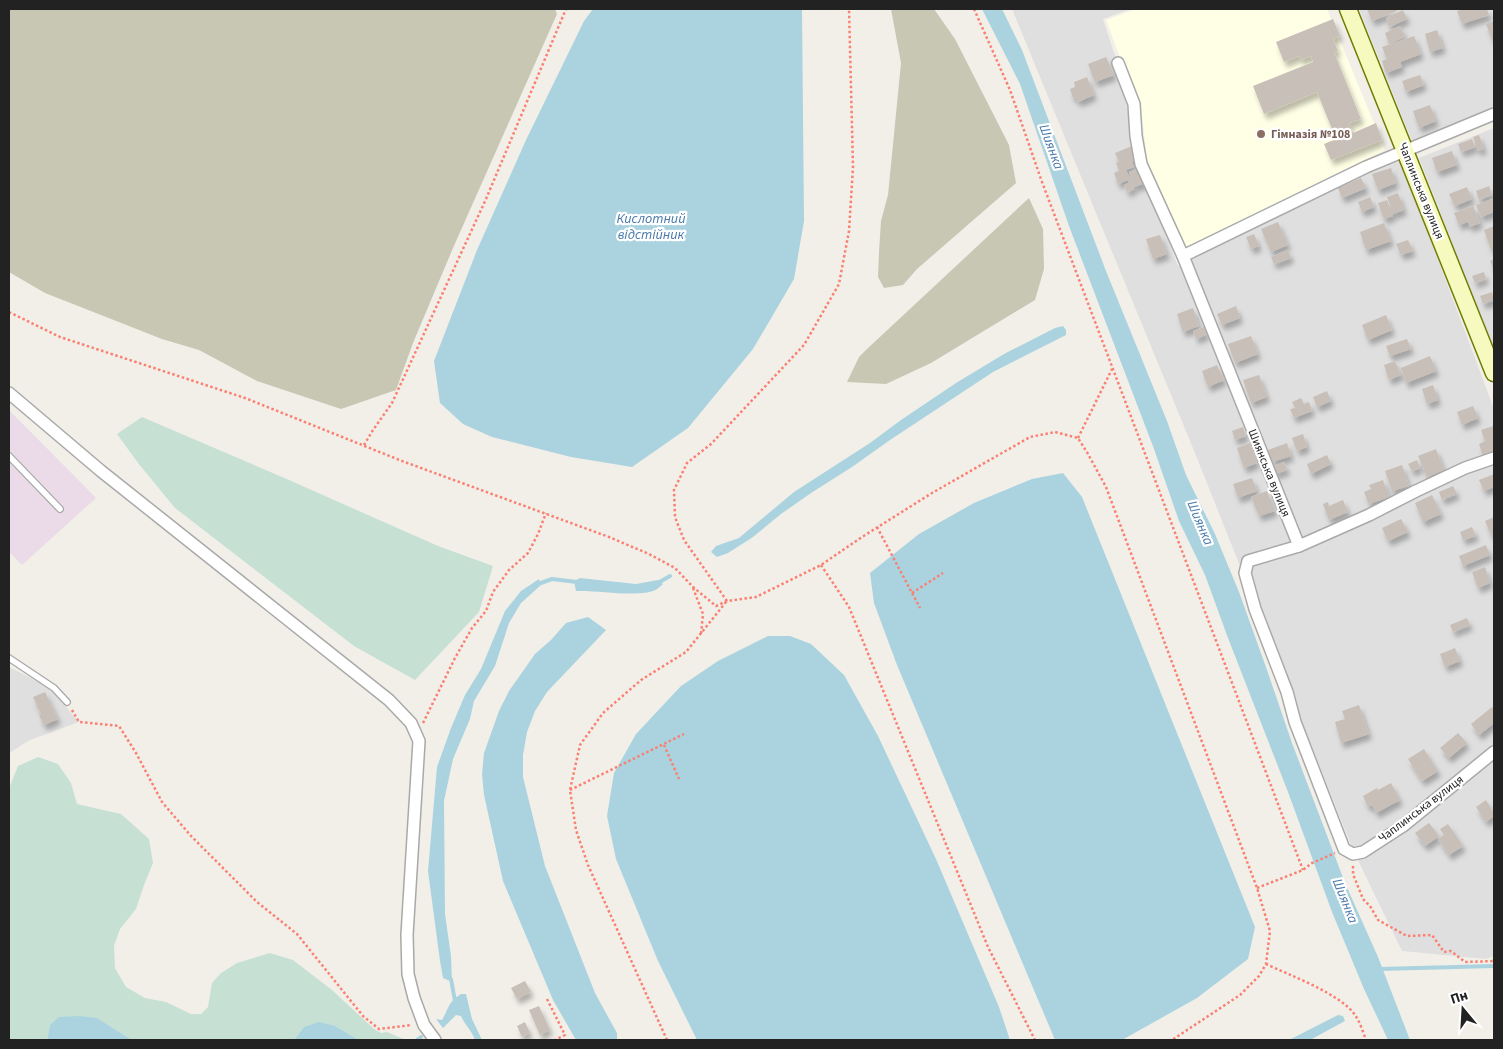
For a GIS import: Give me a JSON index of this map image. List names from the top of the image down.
{
  "streets": {
    "street": ["Чаплинська вулиця", "Шиянська вулиця"]
  },
  "water": ["Шиянка", "Кислотний відстійник"],
  "places": ["Гімназія №108"],
  "north": "top"
}
